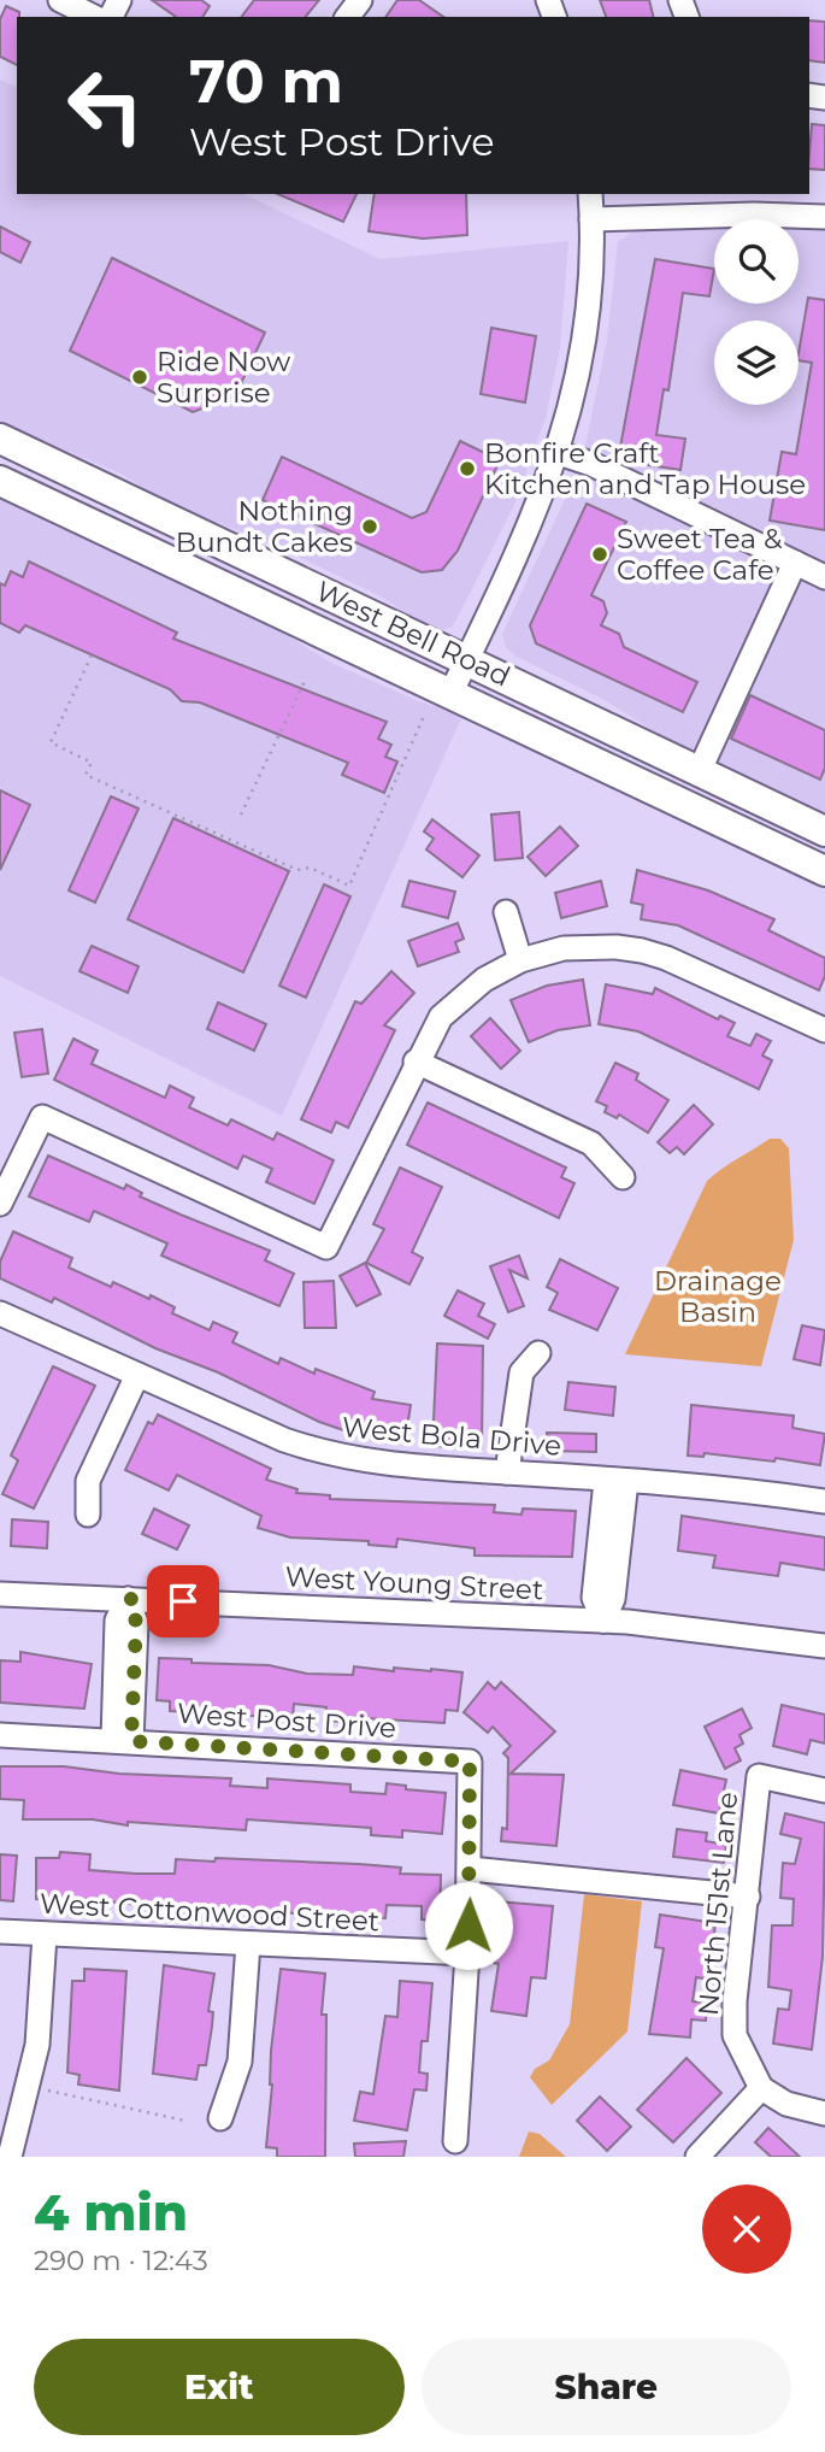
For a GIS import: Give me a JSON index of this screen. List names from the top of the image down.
{
  "streets": {
    "main road": ["West Bell Road"],
    "street": [
      "West Bola Drive",
      "West Young Street",
      "West Post Drive",
      "North 151st Lane",
      "West Cottonwood Street"
    ]
  },
  "parks": ["Drainage Basin"],
  "places": [
    "Ride Now Surprise",
    "Bonfire Craft Kitchen and Tap House",
    "Nothing Bundt Cakes",
    "Sweet Tea & Coffee Cafe"
  ],
  "page": {
    "turn": ["70 m", "West Post Drive"],
    "heading": ["4 min", "290 m · 12:43"],
    "buttons": ["Exit", "Share"]
  }
}
